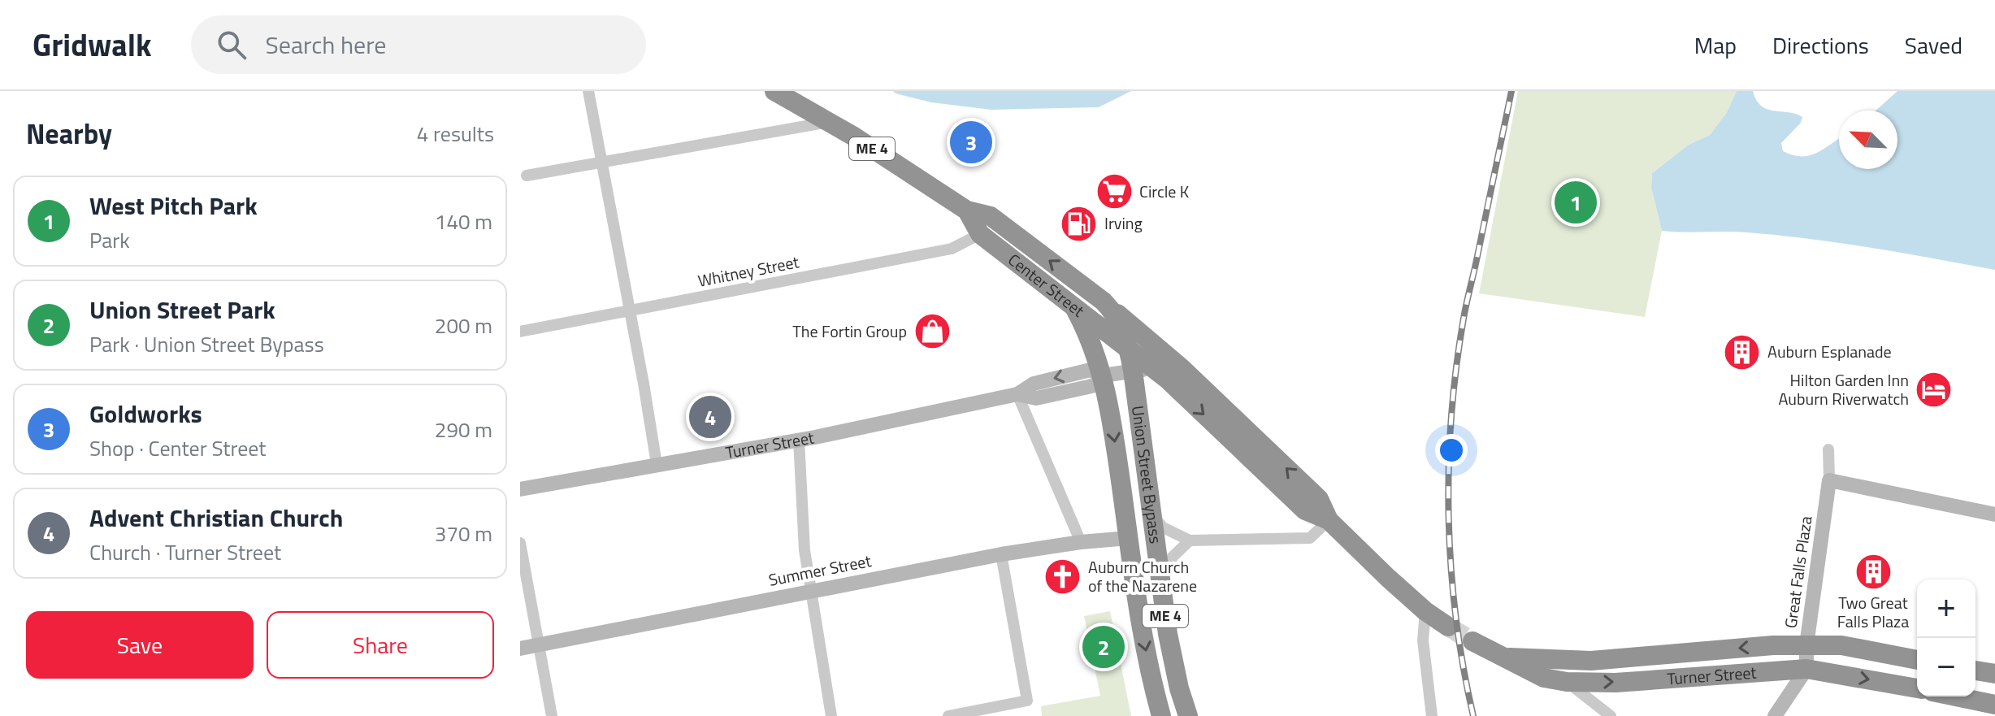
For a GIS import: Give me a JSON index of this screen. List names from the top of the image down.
{
  "streets": {
    "highway": [
      "ME 4",
      "Center Street",
      "Turner Street",
      "Union Street Bypass"
    ],
    "street": ["Whitney Street", "Summer Street", "Great Falls Plaza"]
  },
  "crossings": [
    ["Whitney Street", "Center Street"],
    ["Center Street", "Turner Street"],
    ["Center Street", "Union Street Bypass"],
    ["Turner Street", "Union Street Bypass"],
    ["Turner Street", "Great Falls Plaza"],
    ["Union Street Bypass", "Summer Street"]
  ],
  "places": {
    "supermarket": ["Circle K"],
    "fuel station": ["Irving"],
    "shop": ["The Fortin Group"],
    "building": ["Auburn Esplanade", "Two Great Falls Plaza"],
    "hotel": ["Hilton Garden Inn Auburn Riverwatch"],
    "church": ["Auburn Church of the Nazarene"]
  },
  "north": "top left",
  "page": {
    "header": "Gridwalk",
    "search": "Search here",
    "nav": ["Map", "Directions", "Saved"],
    "heading": ["Nearby", "4 results"],
    "pins": [
      "3",
      "1",
      "4",
      "2"
    ],
    "list": [
      {
        "mark": "1",
        "name": "West Pitch Park",
        "note": "Park",
        "value": "140 m"
      },
      {
        "mark": "2",
        "name": "Union Street Park",
        "note": "Park · Union Street Bypass",
        "value": "200 m"
      },
      {
        "mark": "3",
        "name": "Goldworks",
        "note": "Shop · Center Street",
        "value": "290 m"
      },
      {
        "mark": "4",
        "name": "Advent Christian Church",
        "note": "Church · Turner Street",
        "value": "370 m"
      }
    ],
    "map_buttons": ["+", "−"],
    "buttons": ["Save", "Share"]
  }
}
